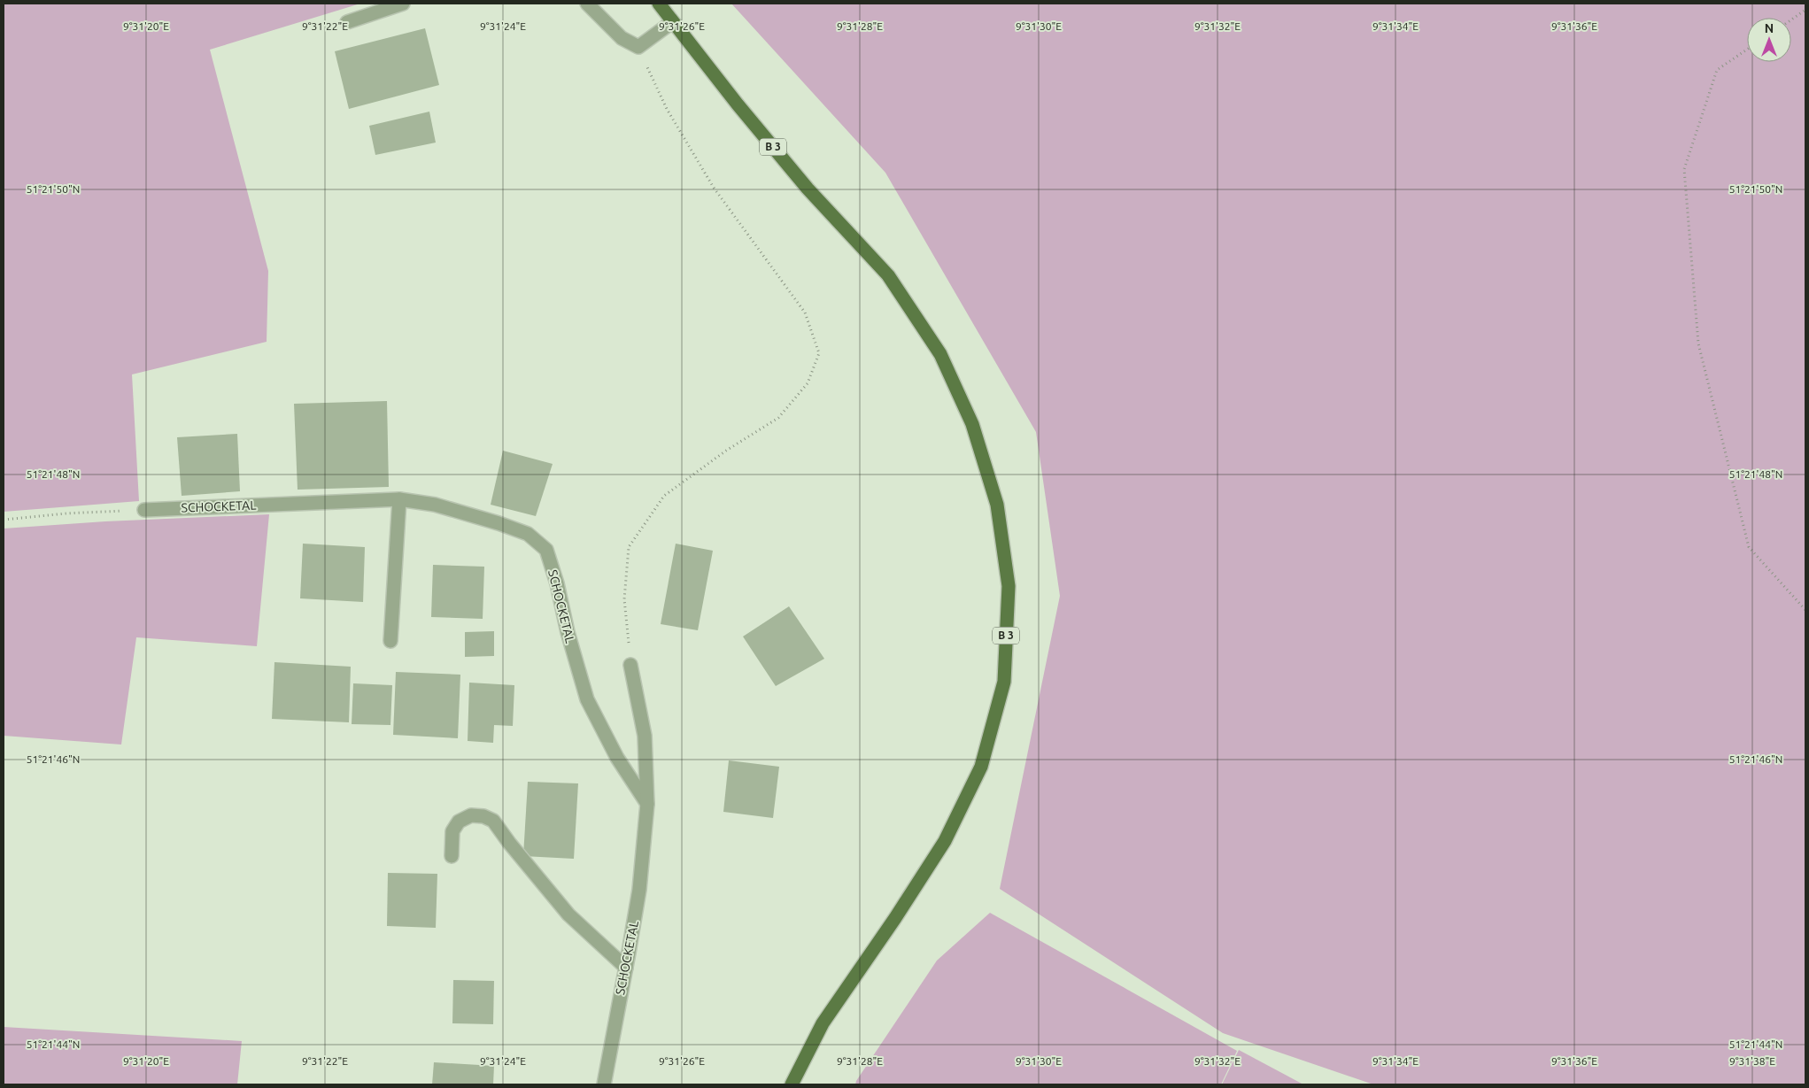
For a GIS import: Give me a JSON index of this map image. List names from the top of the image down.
{
  "streets": {
    "main road": ["B 3"],
    "street": ["SCHOCKETAL"]
  },
  "north": "top",
  "coordinates": [
    "9°31'20\"E",
    "9°31'22\"E",
    "9°31'24\"E",
    "9°31'26\"E",
    "9°31'28\"E",
    "9°31'30\"E",
    "9°31'32\"E",
    "9°31'34\"E",
    "9°31'36\"E",
    "51°21'50\"N",
    "51°21'48\"N",
    "51°21'46\"N",
    "51°21'44\"N",
    "9°31'38\"E"
  ]
}
